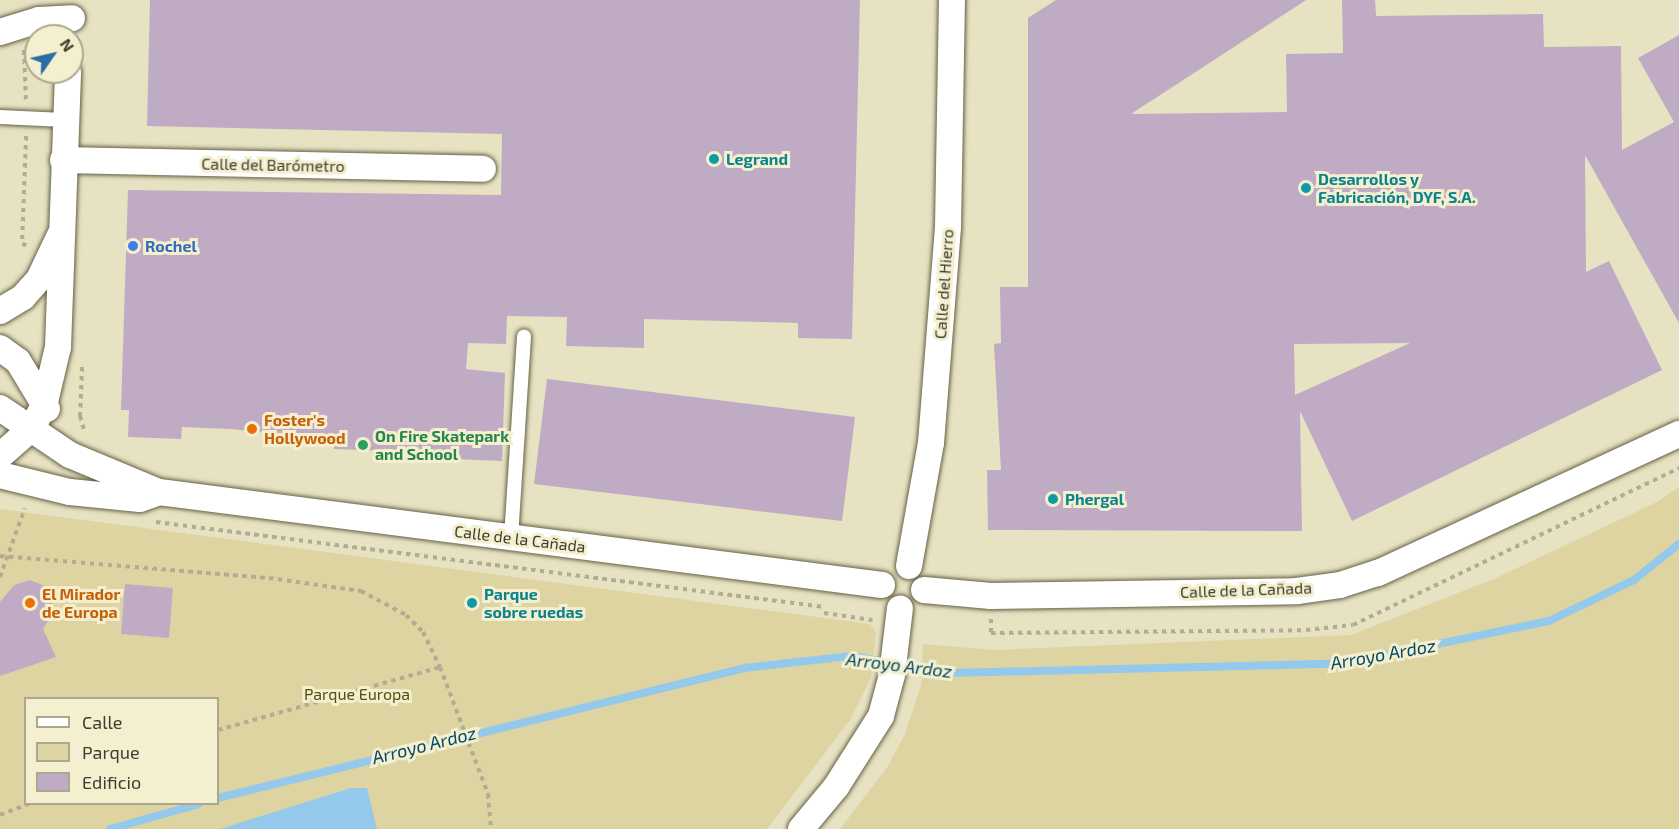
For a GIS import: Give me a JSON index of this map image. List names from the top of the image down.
{
  "streets": {
    "street": ["Calle del Barómetro", "Calle del Hierro", "Calle de la Cañada"]
  },
  "crossings": [
    ["Calle del Hierro", "Calle de la Cañada"]
  ],
  "water": ["Arroyo Ardoz"],
  "parks": ["Parque Europa"],
  "places": [
    "Legrand",
    "Desarrollos y Fabricación, DYF, S.A.",
    "Rochel",
    "Foster's Hollywood",
    "On Fire Skatepark and School",
    "Phergal",
    "El Mirador de Europa",
    "Parque sobre ruedas"
  ],
  "legend": ["Calle", "Parque", "Edificio"],
  "north": "top right"
}
